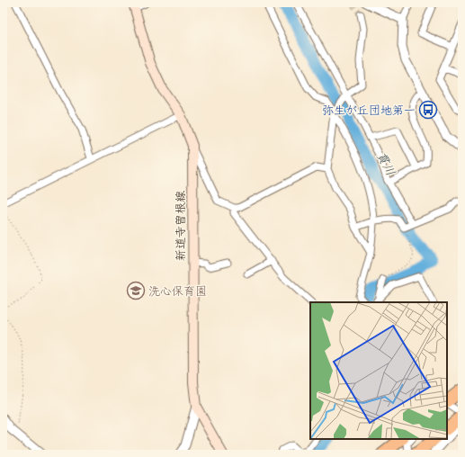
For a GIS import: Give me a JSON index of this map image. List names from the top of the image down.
{
  "streets": {
    "main road": ["新道寺曽根線"]
  },
  "water": ["貫川"],
  "places": {
    "bus stop": ["弥生が丘団地第一"],
    "school or university": ["洗心保育園"]
  }
}
